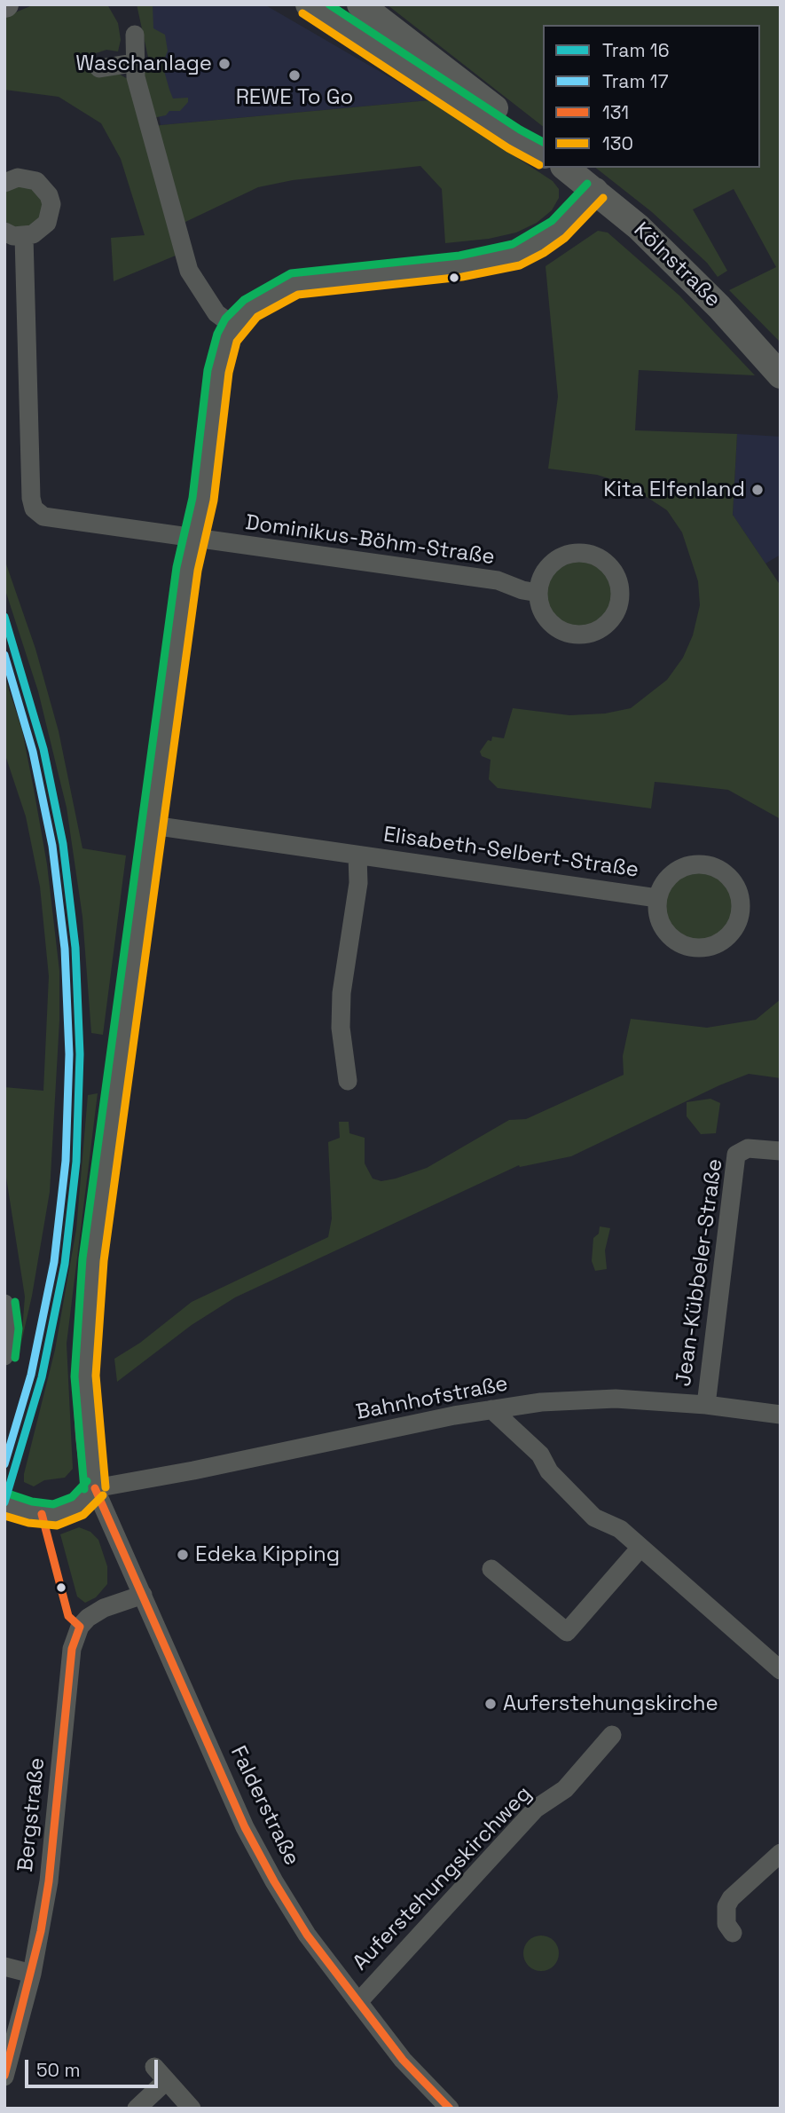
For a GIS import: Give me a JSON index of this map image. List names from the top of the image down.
{
  "streets": {
    "street": [
      "Kölnstraße",
      "Dominikus-Böhm-Straße",
      "Elisabeth-Selbert-Straße",
      "Jean-Kübbeler-Straße",
      "Bahnhofstraße",
      "Falderstraße",
      "Bergstraße",
      "Auferstehungskirchweg"
    ]
  },
  "crossings": [
    ["Jean-Kübbeler-Straße", "Bahnhofstraße"],
    ["Bahnhofstraße", "Falderstraße"],
    ["Falderstraße", "Bergstraße"],
    ["Falderstraße", "Auferstehungskirchweg"]
  ],
  "places": [
    "Waschanlage",
    "REWE To Go",
    "Kita Elfenland",
    "Edeka Kipping",
    "Auferstehungskirche"
  ],
  "lines": [
    "transit line 130",
    "tram line 16",
    "tram line 17",
    "transit line 131"
  ],
  "legend": [
    "Tram 16",
    "Tram 17",
    "131",
    "130"
  ],
  "scale_bar": "50 m"
}
